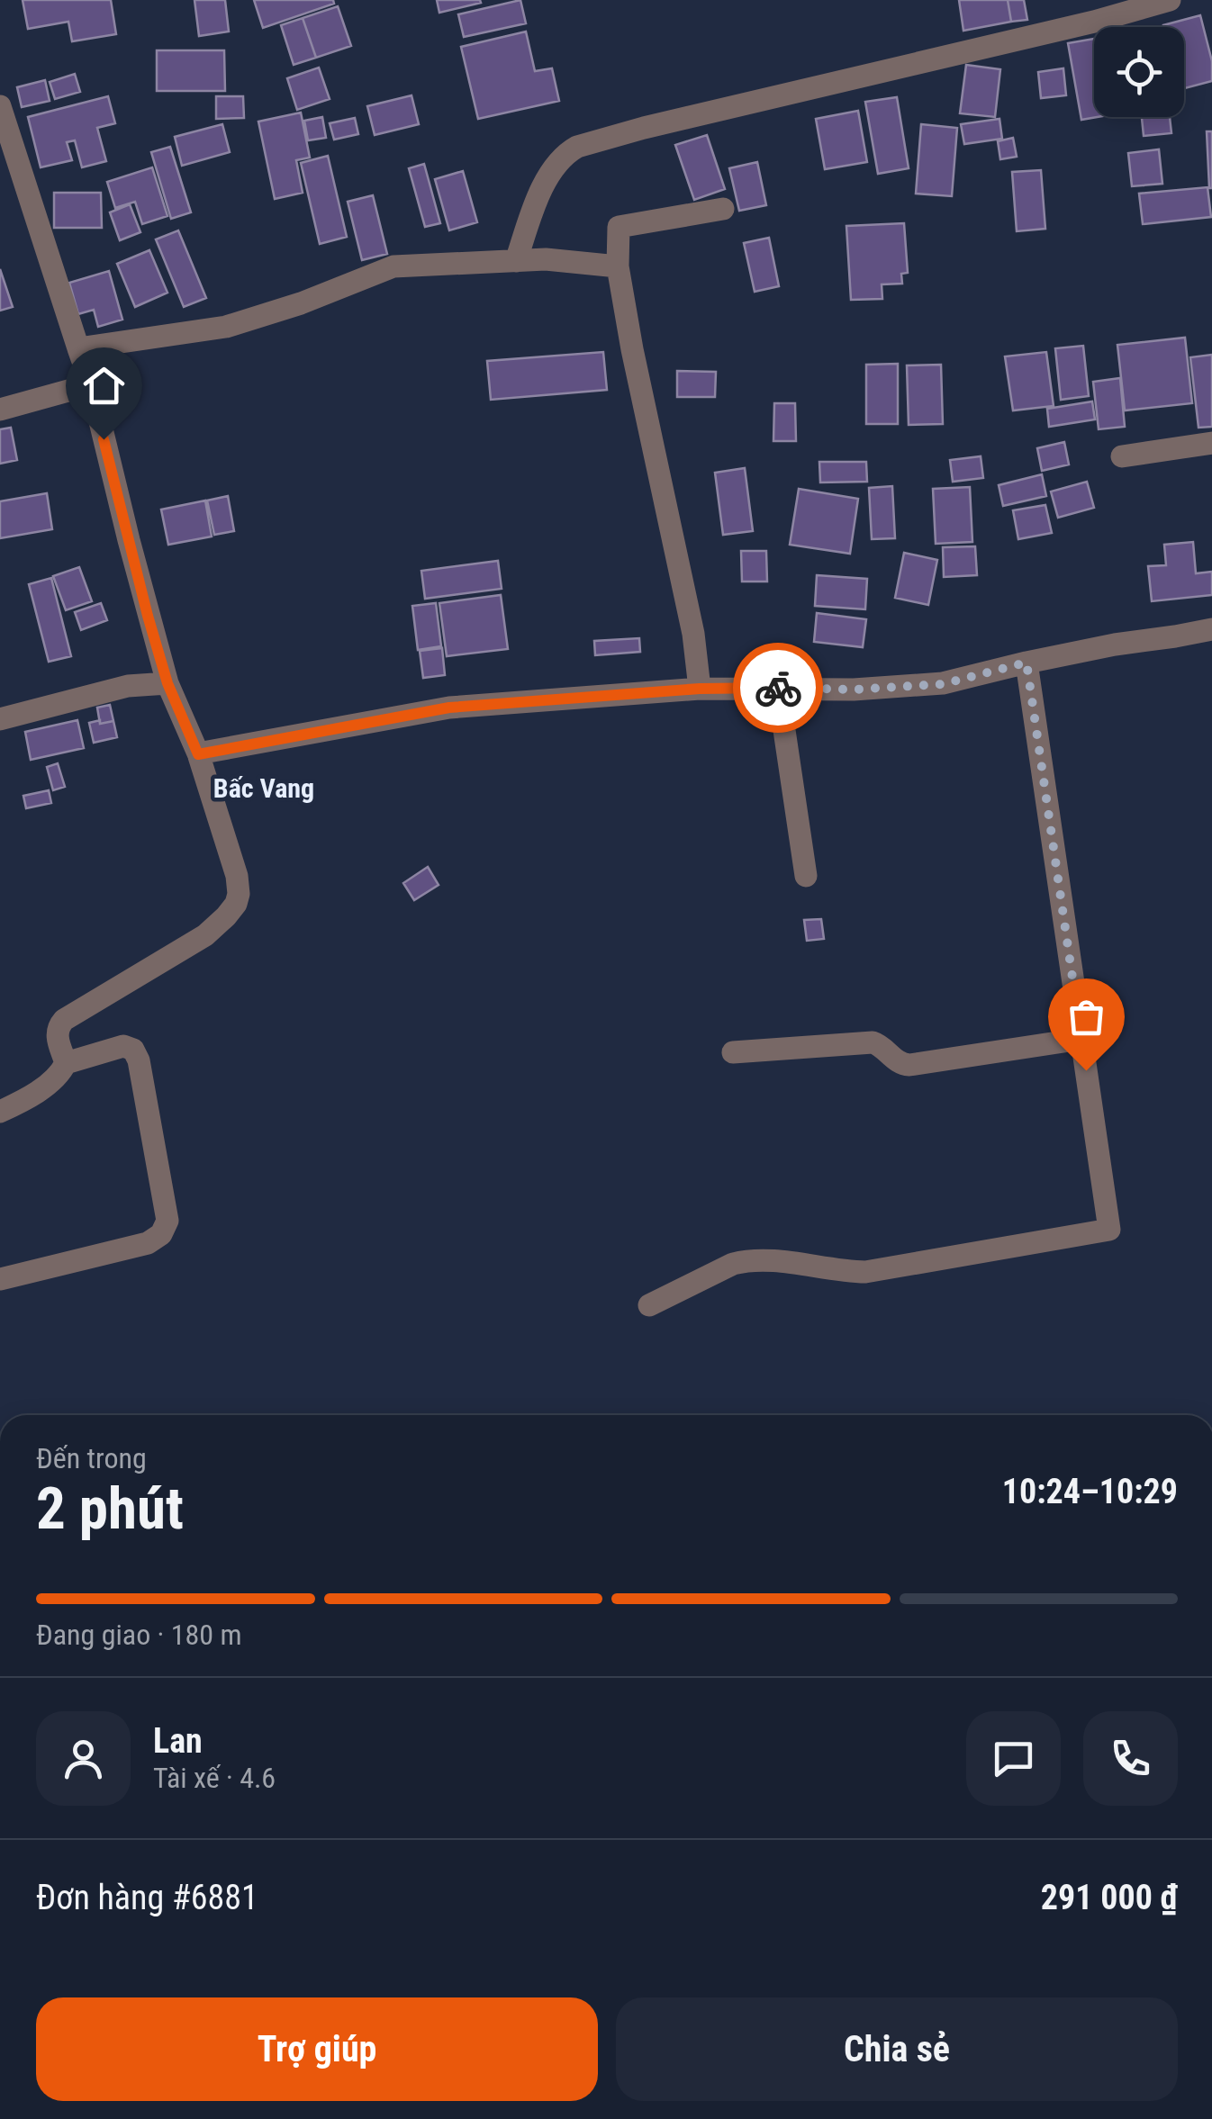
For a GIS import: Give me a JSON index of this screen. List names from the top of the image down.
{
  "districts": ["Bấc Vang"],
  "page": {
    "heading": ["2 phút", "Đến trong", "10:24–10:29"],
    "panel": [
      "Lan",
      "Tài xế · 4.6",
      "Đơn hàng #6881",
      "291 000 ₫"
    ],
    "bar": "Đang giao · 180 m",
    "buttons": ["Trợ giúp", "Chia sẻ"]
  }
}
